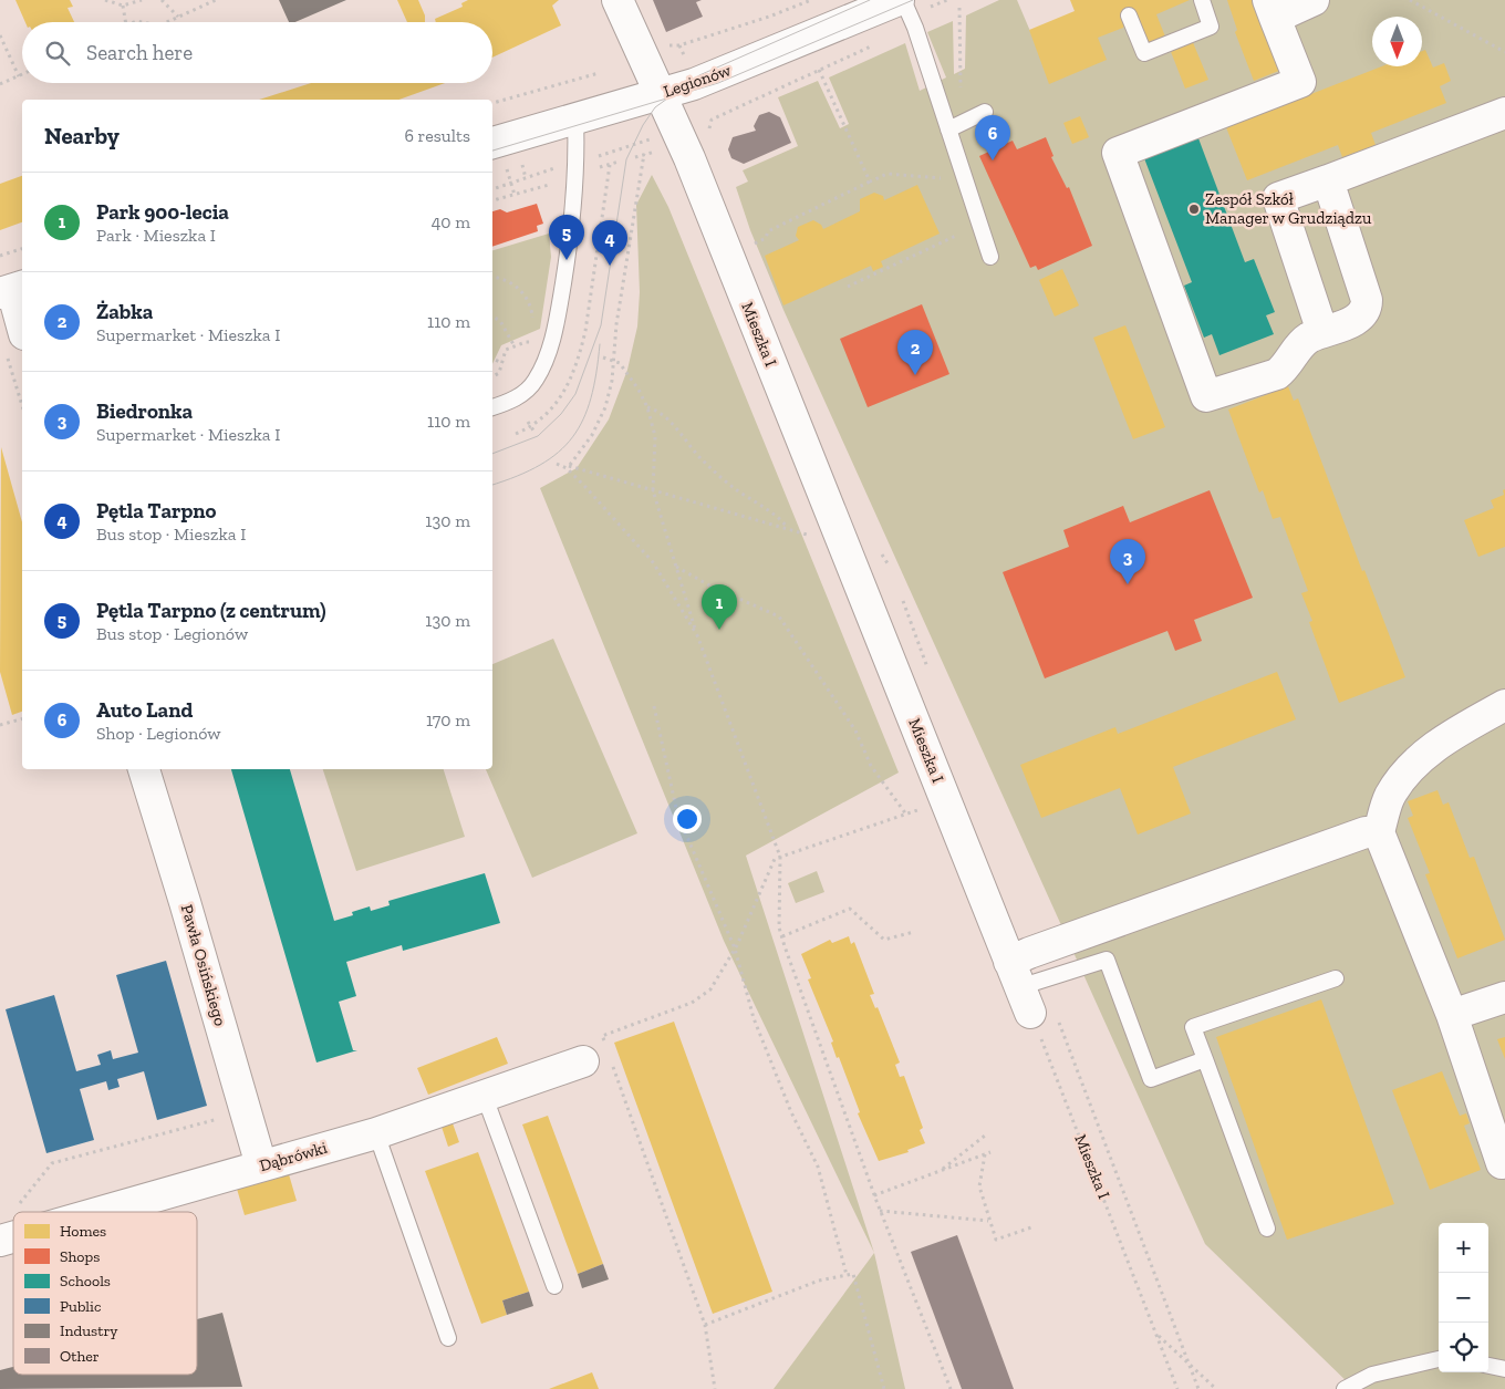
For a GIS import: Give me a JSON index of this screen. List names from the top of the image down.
{
  "streets": {
    "street": [
      "Legionów",
      "Mieszka I",
      "Pawła Osińskiego",
      "Dąbrówki"
    ]
  },
  "crossings": [
    ["Legionów", "Mieszka I"],
    ["Pawła Osińskiego", "Dąbrówki"]
  ],
  "places": ["Zespół Szkół Manager w Grudziądzu"],
  "legend": [
    "Homes",
    "Shops",
    "Schools",
    "Public",
    "Industry",
    "Other"
  ],
  "north": "bottom",
  "page": {
    "search": "Search here",
    "heading": ["Nearby", "6 results"],
    "pins": [
      "6",
      "5",
      "4",
      "2",
      "3",
      "1"
    ],
    "list": [
      {
        "mark": "1",
        "name": "Park 900-lecia",
        "note": "Park · Mieszka I",
        "value": "40 m"
      },
      {
        "mark": "2",
        "name": "Żabka",
        "note": "Supermarket · Mieszka I",
        "value": "110 m"
      },
      {
        "mark": "3",
        "name": "Biedronka",
        "note": "Supermarket · Mieszka I",
        "value": "110 m"
      },
      {
        "mark": "4",
        "name": "Pętla Tarpno",
        "note": "Bus stop · Mieszka I",
        "value": "130 m"
      },
      {
        "mark": "5",
        "name": "Pętla Tarpno (z centrum)",
        "note": "Bus stop · Legionów",
        "value": "130 m"
      },
      {
        "mark": "6",
        "name": "Auto Land",
        "note": "Shop · Legionów",
        "value": "170 m"
      }
    ],
    "map_buttons": ["+", "−"]
  }
}
